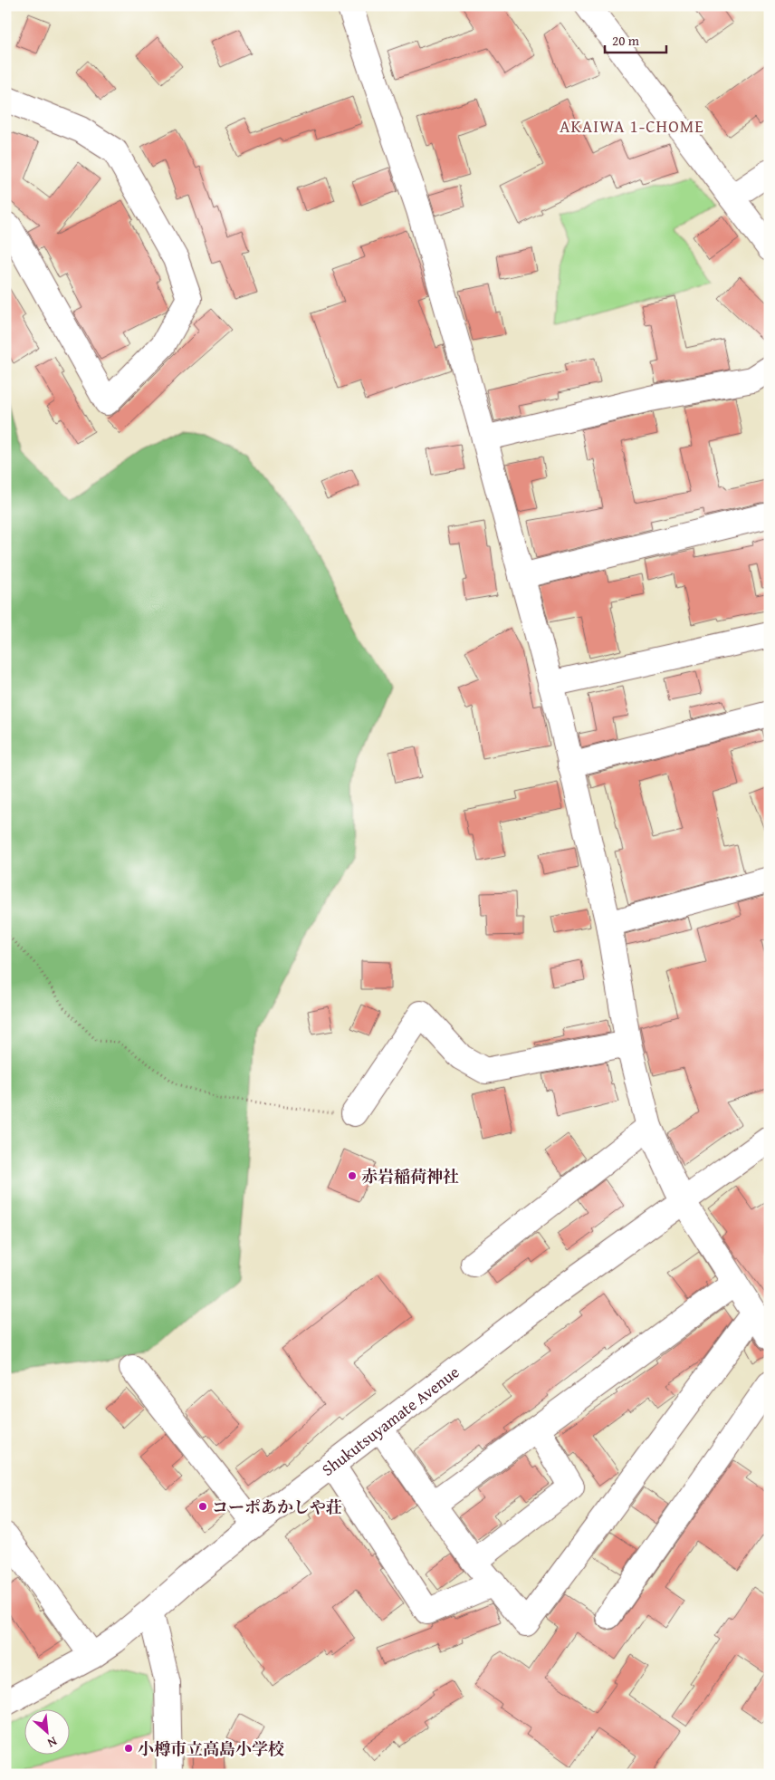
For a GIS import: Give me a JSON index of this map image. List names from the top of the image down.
{
  "streets": {
    "street": ["Shukutsuyamate Avenue"]
  },
  "districts": ["AKAIWA 1-CHOME"],
  "places": ["赤岩稲荷神社", "コーポあかしや荘", "小樽市立高島小学校"],
  "scale_bar": "20 m",
  "north": "bottom right"
}
